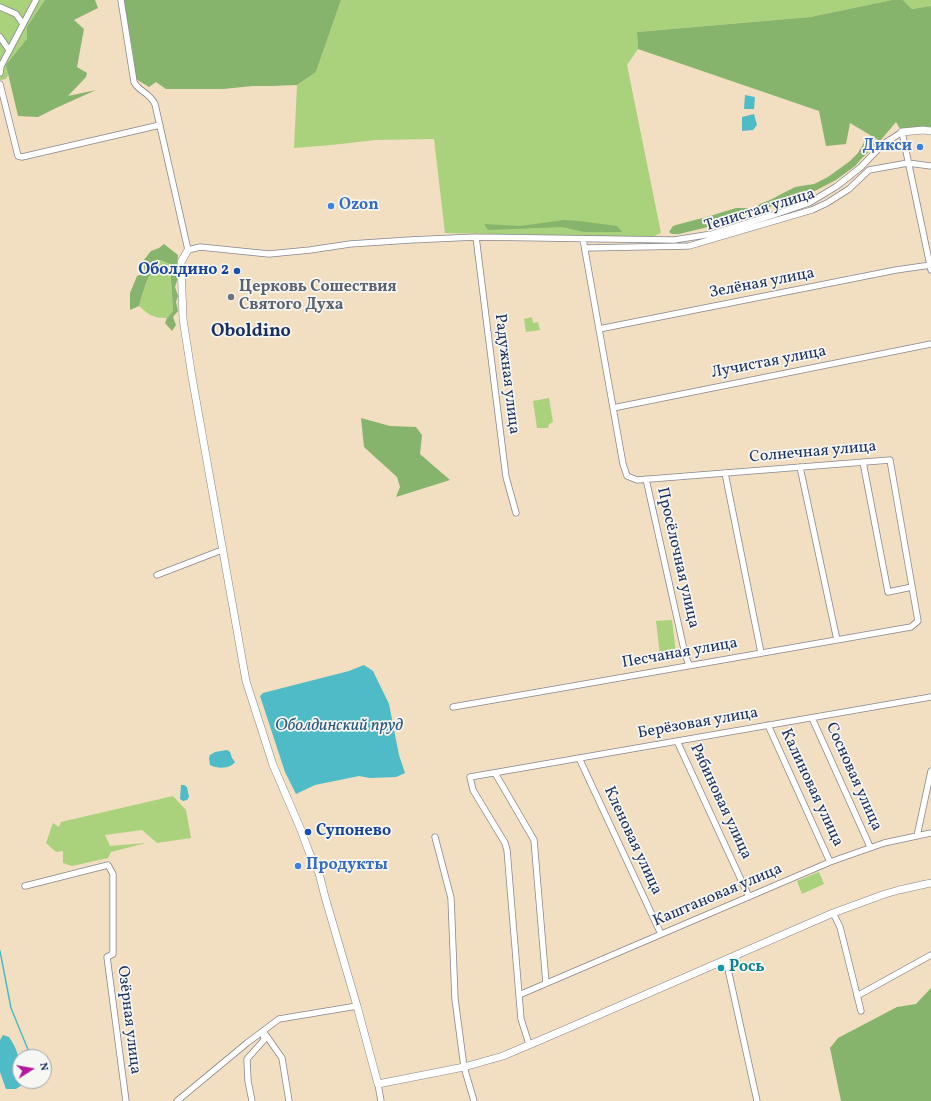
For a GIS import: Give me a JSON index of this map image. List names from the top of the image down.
{
  "streets": {
    "street": [
      "Тенистая улица",
      "Зелёная улица",
      "Лучистая улица",
      "Радужная улица",
      "Солнечная улица",
      "Просёлочная улица",
      "Песчаная улица",
      "Берёзовая улица",
      "Сосновая улица",
      "Калиновая улица",
      "Рябиновая улица",
      "Кленовая улица",
      "Каштановая улица",
      "Озёрная улица"
    ]
  },
  "crossings": [
    ["Лучистая улица", "Солнечная улица"],
    ["Солнечная улица", "Просёлочная улица"],
    ["Солнечная улица", "Песчаная улица"],
    ["Просёлочная улица", "Песчаная улица"],
    ["Берёзовая улица", "Сосновая улица"],
    ["Берёзовая улица", "Калиновая улица"],
    ["Берёзовая улица", "Рябиновая улица"],
    ["Берёзовая улица", "Кленовая улица"],
    ["Берёзовая улица", "Каштановая улица"],
    ["Сосновая улица", "Каштановая улица"],
    ["Калиновая улица", "Каштановая улица"],
    ["Рябиновая улица", "Каштановая улица"],
    ["Кленовая улица", "Каштановая улица"]
  ],
  "districts": ["Oboldino"],
  "water": ["Оболдинский пруд"],
  "places": [
    "Дикси",
    "Ozon",
    "Оболдино 2",
    "Церковь Сошествия Святого Духа",
    "Супонево",
    "Продукты",
    "Рось"
  ],
  "north": "right"
}
